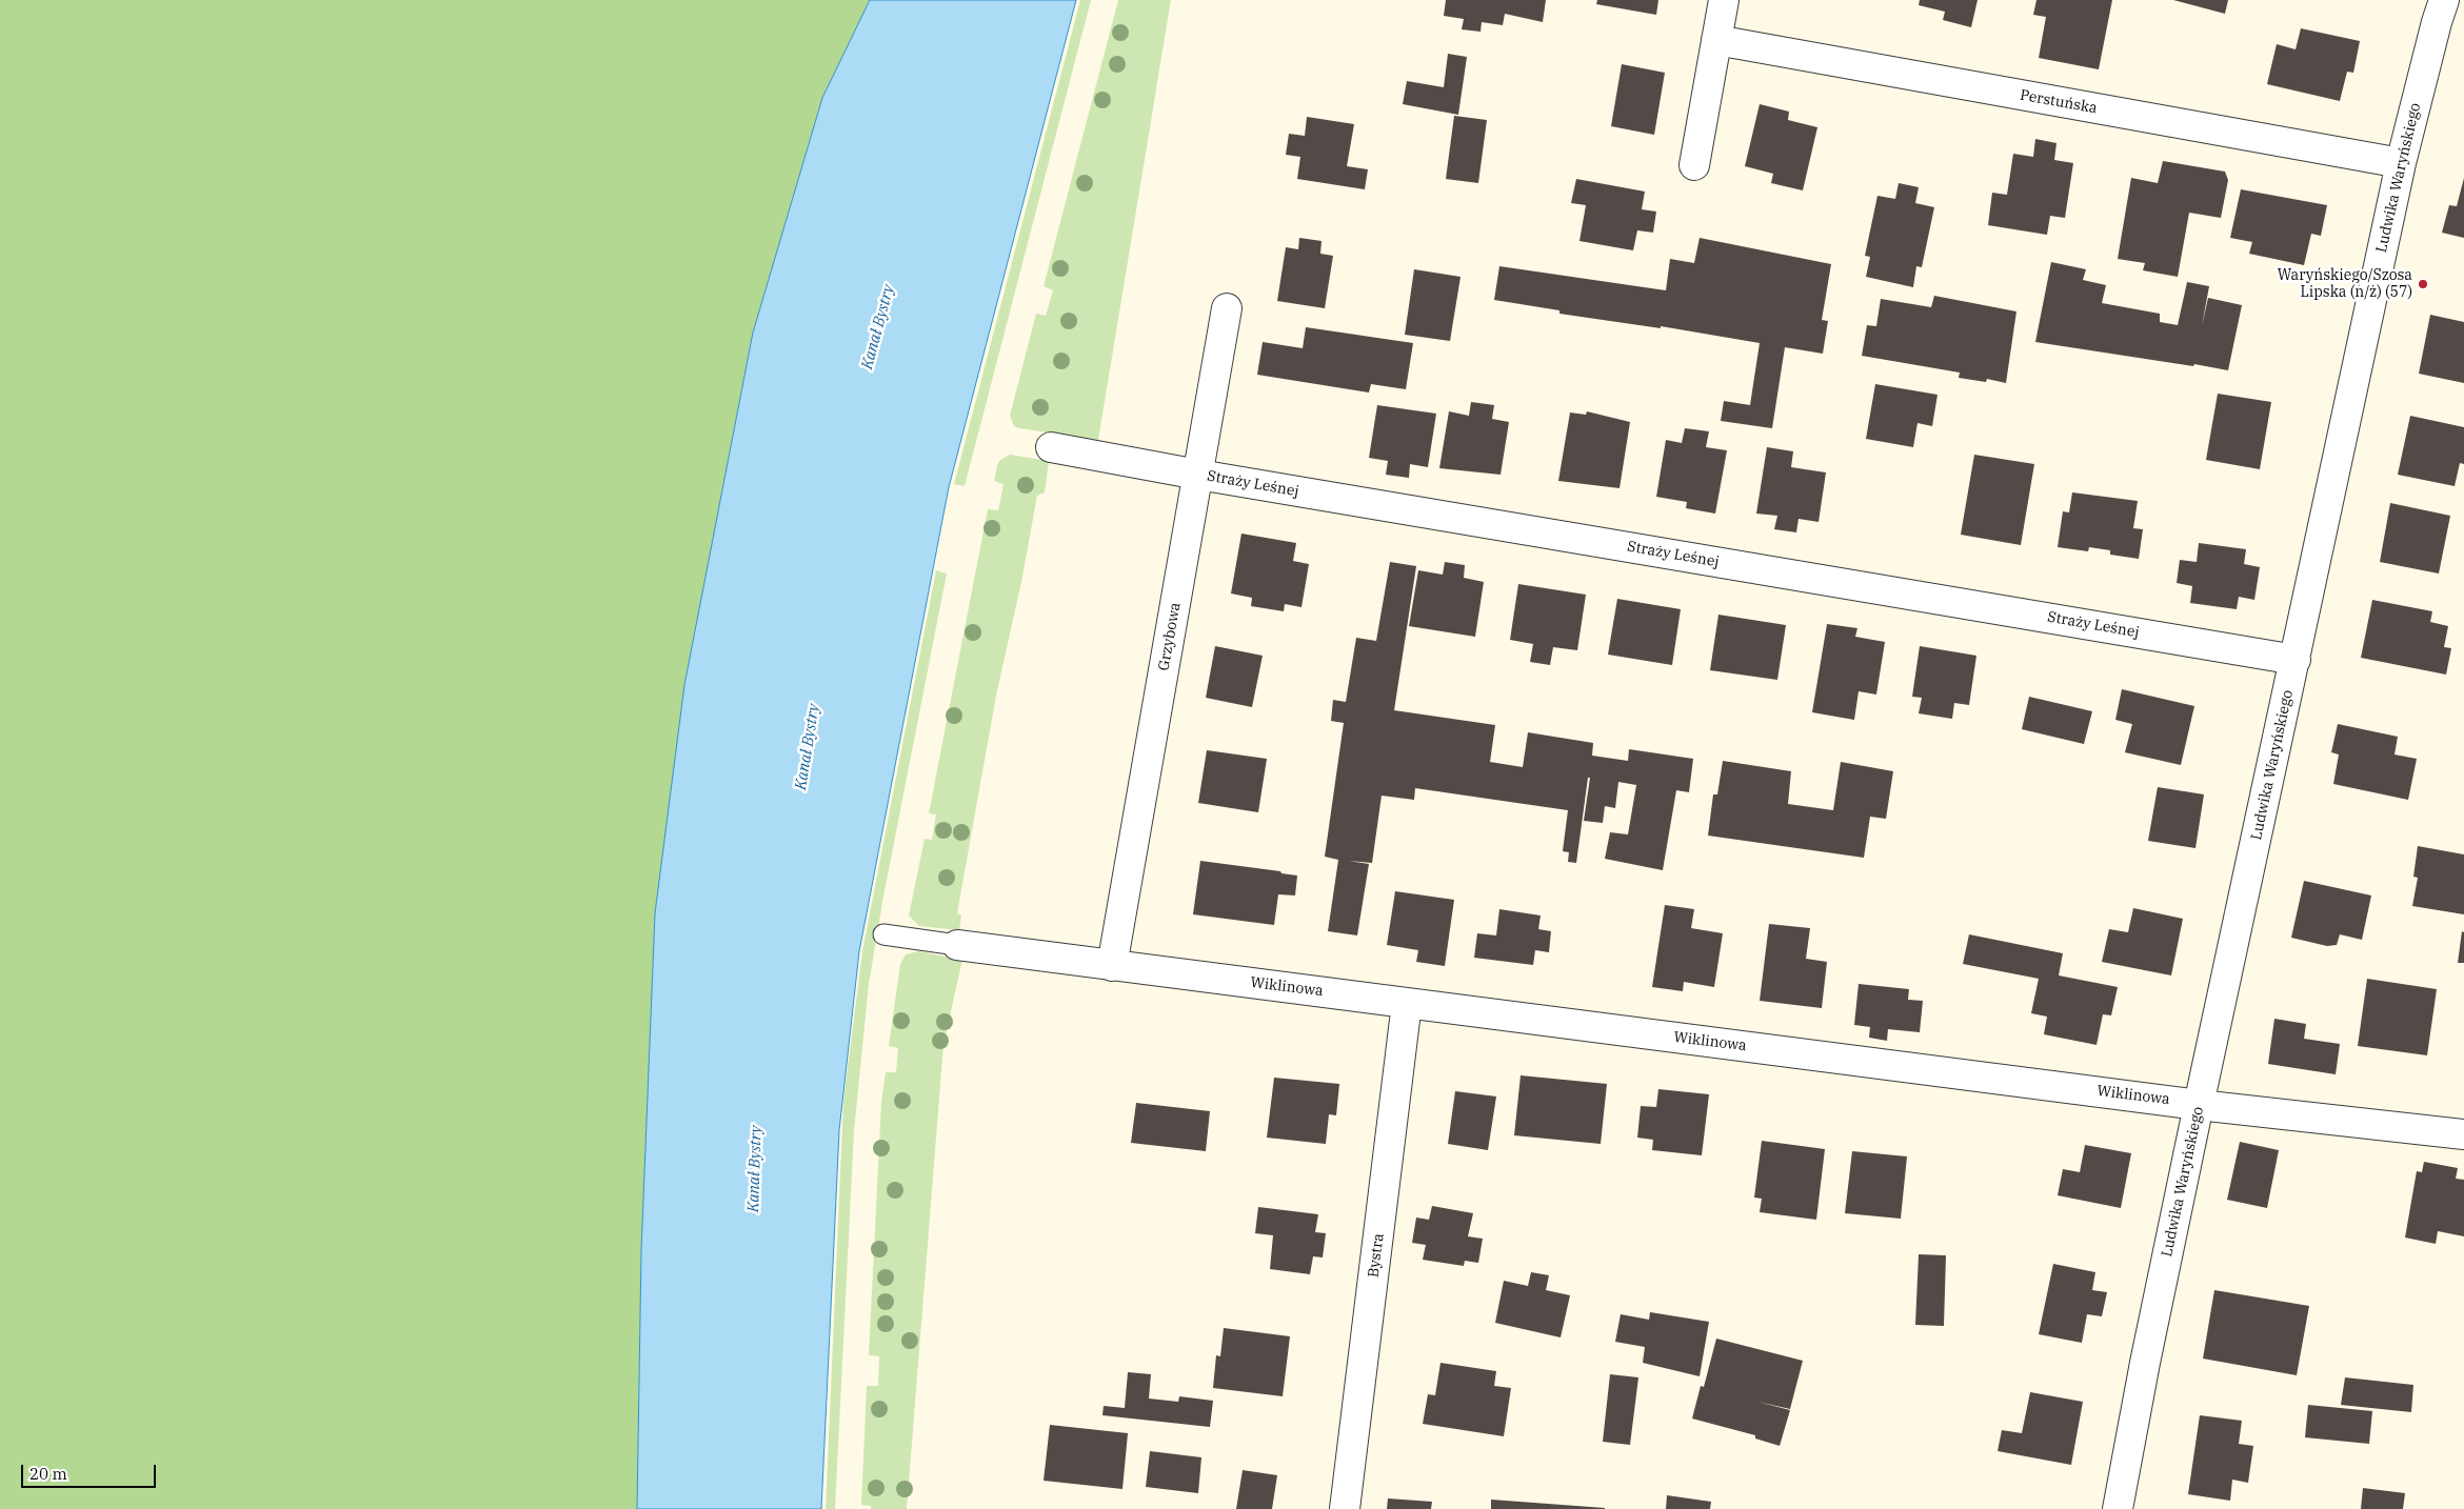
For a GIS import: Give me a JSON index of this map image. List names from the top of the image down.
{
  "streets": {
    "street": [
      "Perstuńska",
      "Ludwika Waryńskiego",
      "Straży Leśnej",
      "Grzybowa",
      "Wiklinowa",
      "Bystra"
    ]
  },
  "crossings": [
    ["Perstuńska", "Ludwika Waryńskiego"],
    ["Ludwika Waryńskiego", "Straży Leśnej"],
    ["Ludwika Waryńskiego", "Wiklinowa"],
    ["Straży Leśnej", "Grzybowa"],
    ["Grzybowa", "Wiklinowa"],
    ["Wiklinowa", "Bystra"]
  ],
  "water": ["Kanał Bystry"],
  "places": ["Waryńskiego/Szosa Lipska (n/ż) (57)"],
  "scale_bar": "20 m"
}
